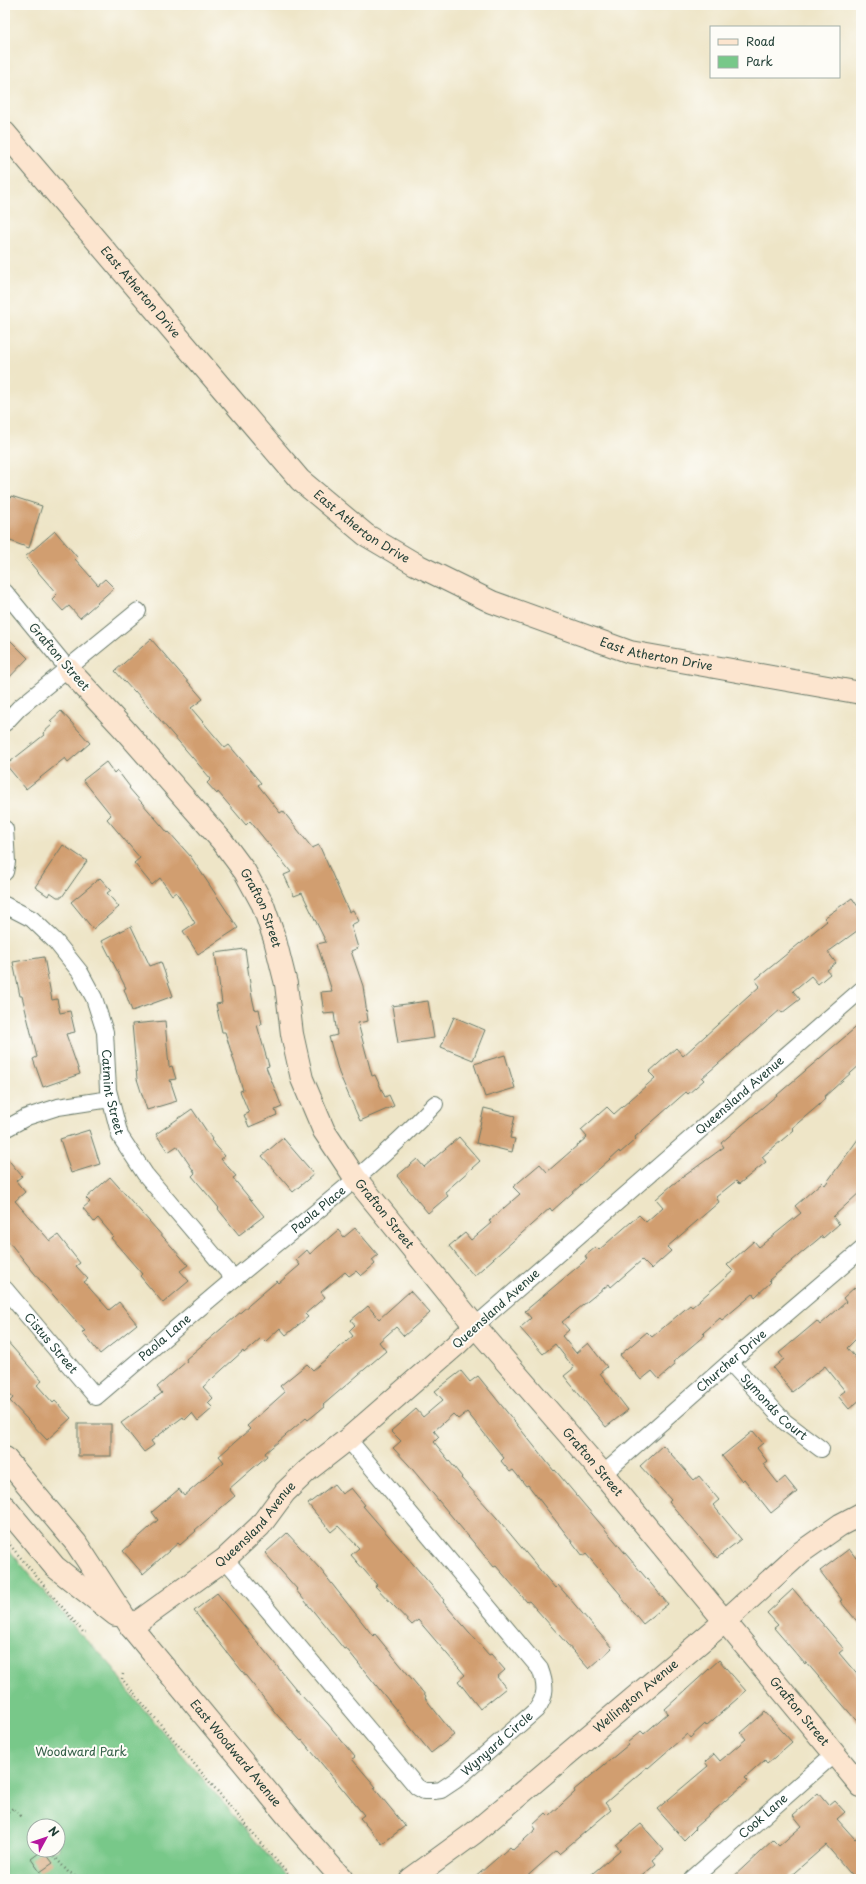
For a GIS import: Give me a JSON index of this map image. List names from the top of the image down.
{
  "streets": {
    "street": [
      "East Atherton Drive",
      "Grafton Street",
      "Catmint Street",
      "Queensland Avenue",
      "Paola Place",
      "Paola Lane",
      "Cistus Street",
      "Churcher Drive",
      "Symonds Court",
      "Wellington Avenue",
      "Wynyard Circle",
      "East Woodward Avenue",
      "Cook Lane"
    ]
  },
  "crossings": [
    ["Grafton Street", "Queensland Avenue"],
    ["Grafton Street", "Paola Place"],
    ["Grafton Street", "Churcher Drive"],
    ["Grafton Street", "Wellington Avenue"],
    ["Grafton Street", "Cook Lane"],
    ["Catmint Street", "Paola Place"],
    ["Catmint Street", "Paola Lane"],
    ["Queensland Avenue", "Wynyard Circle"],
    ["Queensland Avenue", "East Woodward Avenue"],
    ["Paola Place", "Paola Lane"],
    ["Paola Lane", "Cistus Street"],
    ["Churcher Drive", "Symonds Court"]
  ],
  "parks": ["Woodward Park"],
  "legend": ["Road", "Park"],
  "north": "top right"
}
